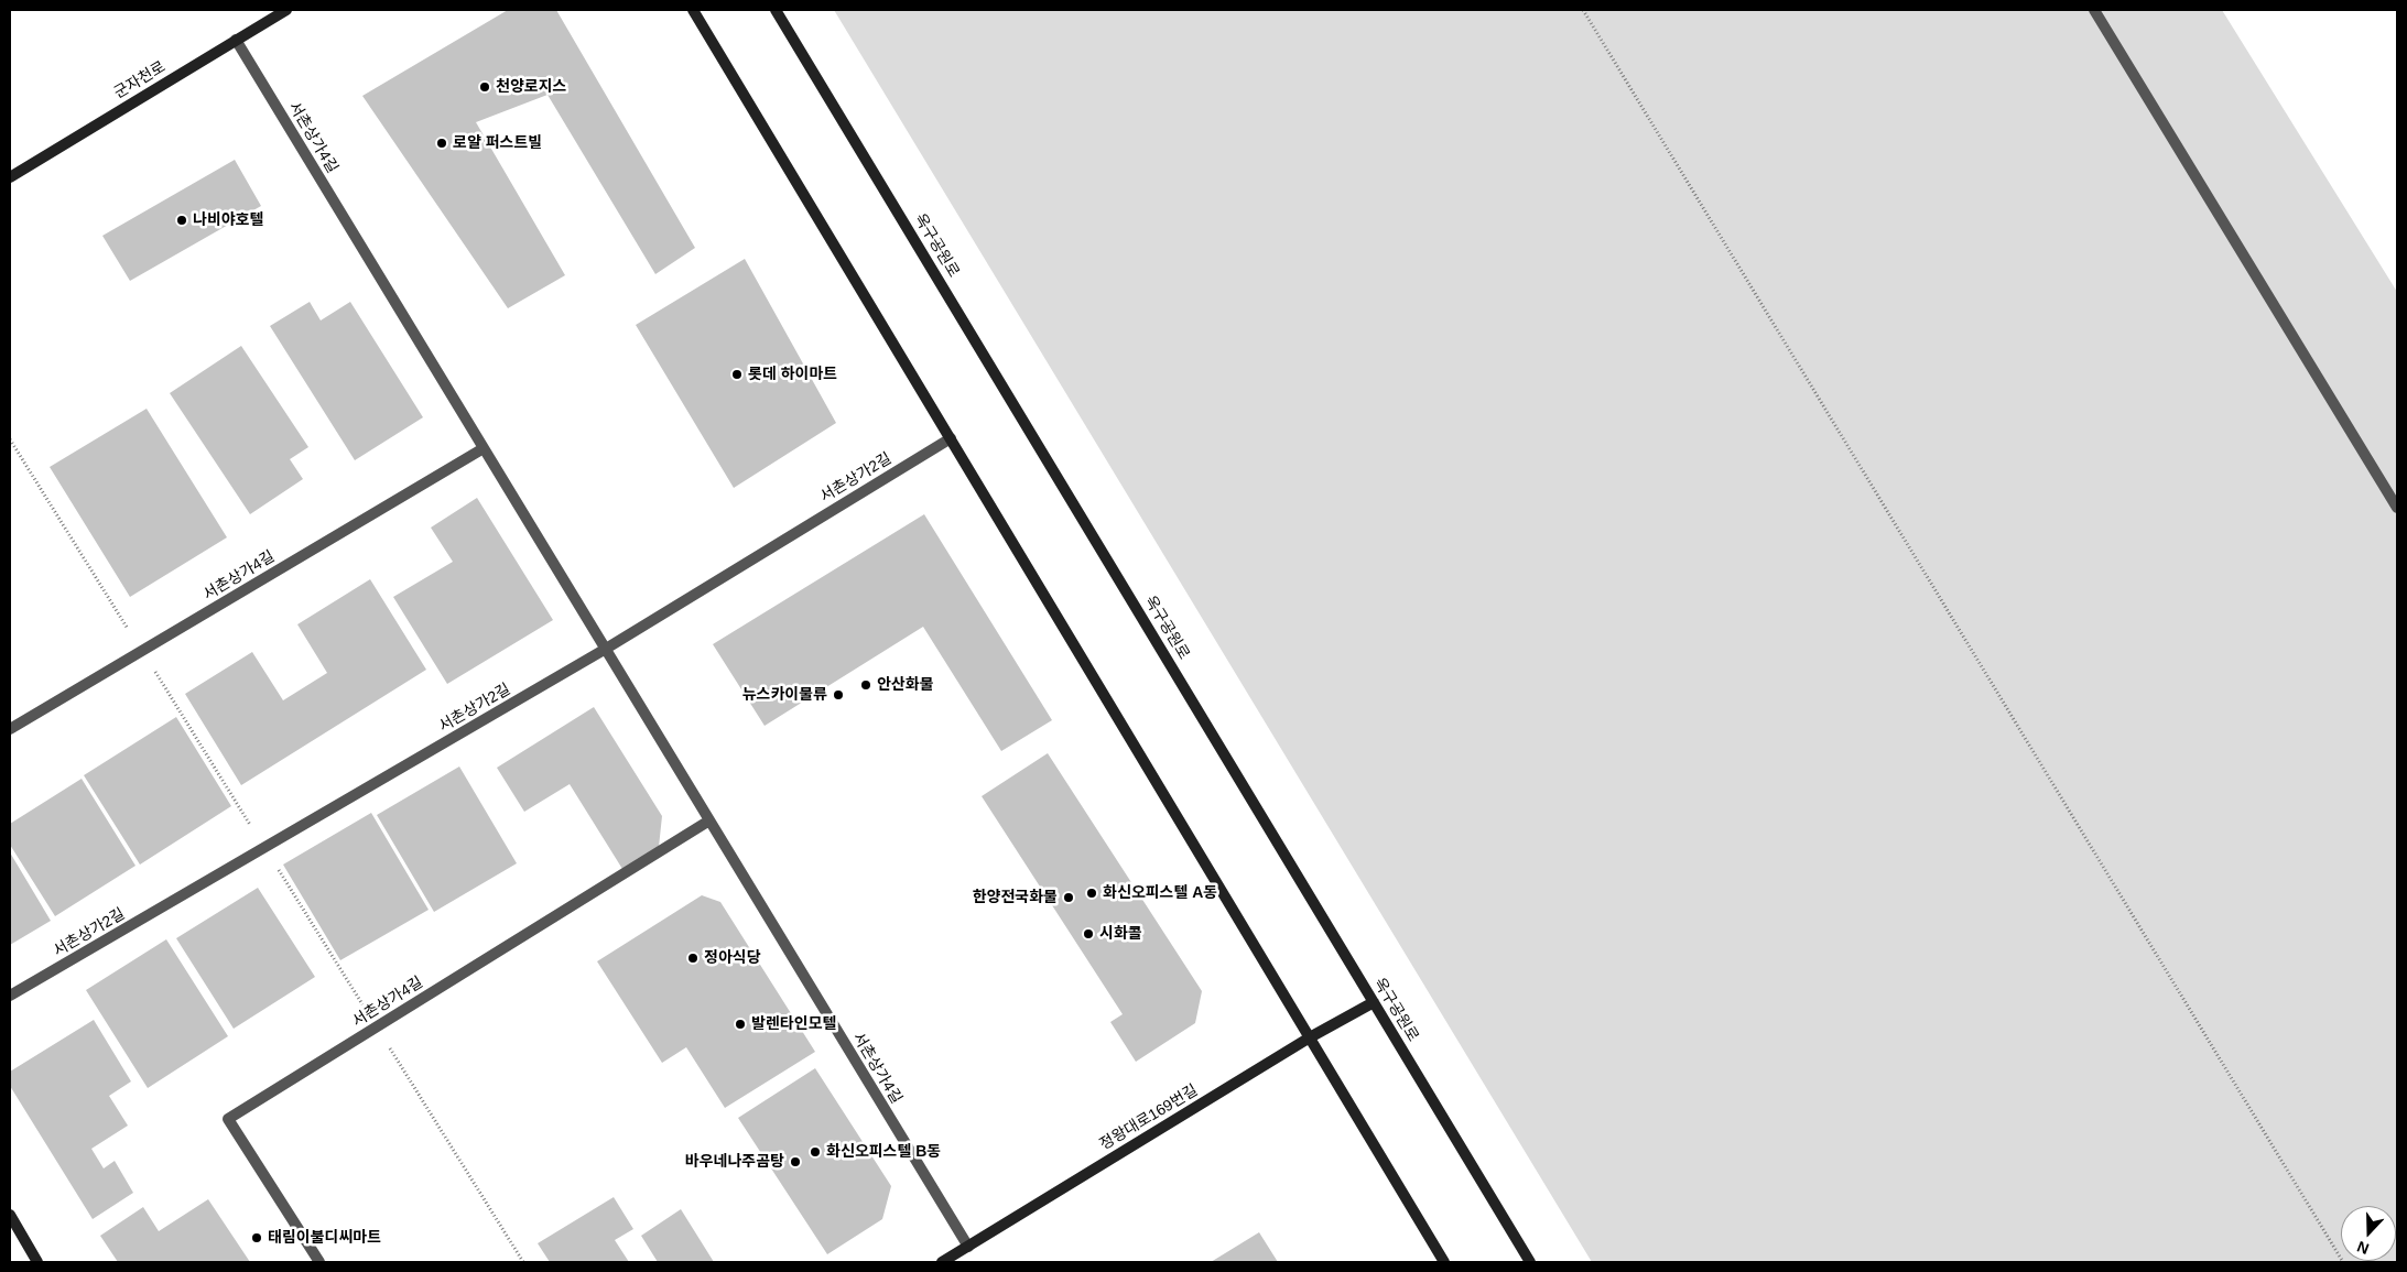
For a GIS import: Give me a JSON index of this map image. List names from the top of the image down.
{
  "streets": {
    "street": [
      "군자천로",
      "서촌상가4길",
      "옥구공원로",
      "서촌상가2길",
      "정왕대로169번길"
    ]
  },
  "crossings": [
    ["군자천로", "서촌상가4길"],
    ["서촌상가4길", "서촌상가2길"],
    ["서촌상가4길", "정왕대로169번길"],
    ["옥구공원로", "정왕대로169번길"]
  ],
  "places": [
    "천양로지스",
    "로얄 퍼스트빌",
    "나비야호텔",
    "롯데 하이마트",
    "안산화물",
    "뉴스카이물류",
    "화신오피스텔 A동",
    "한양전국화물",
    "시화콜",
    "정아식당",
    "발렌타인모텔",
    "화신오피스텔 B동",
    "바우네나주곰탕",
    "태림이불디씨마트"
  ],
  "north": "bottom"
}
